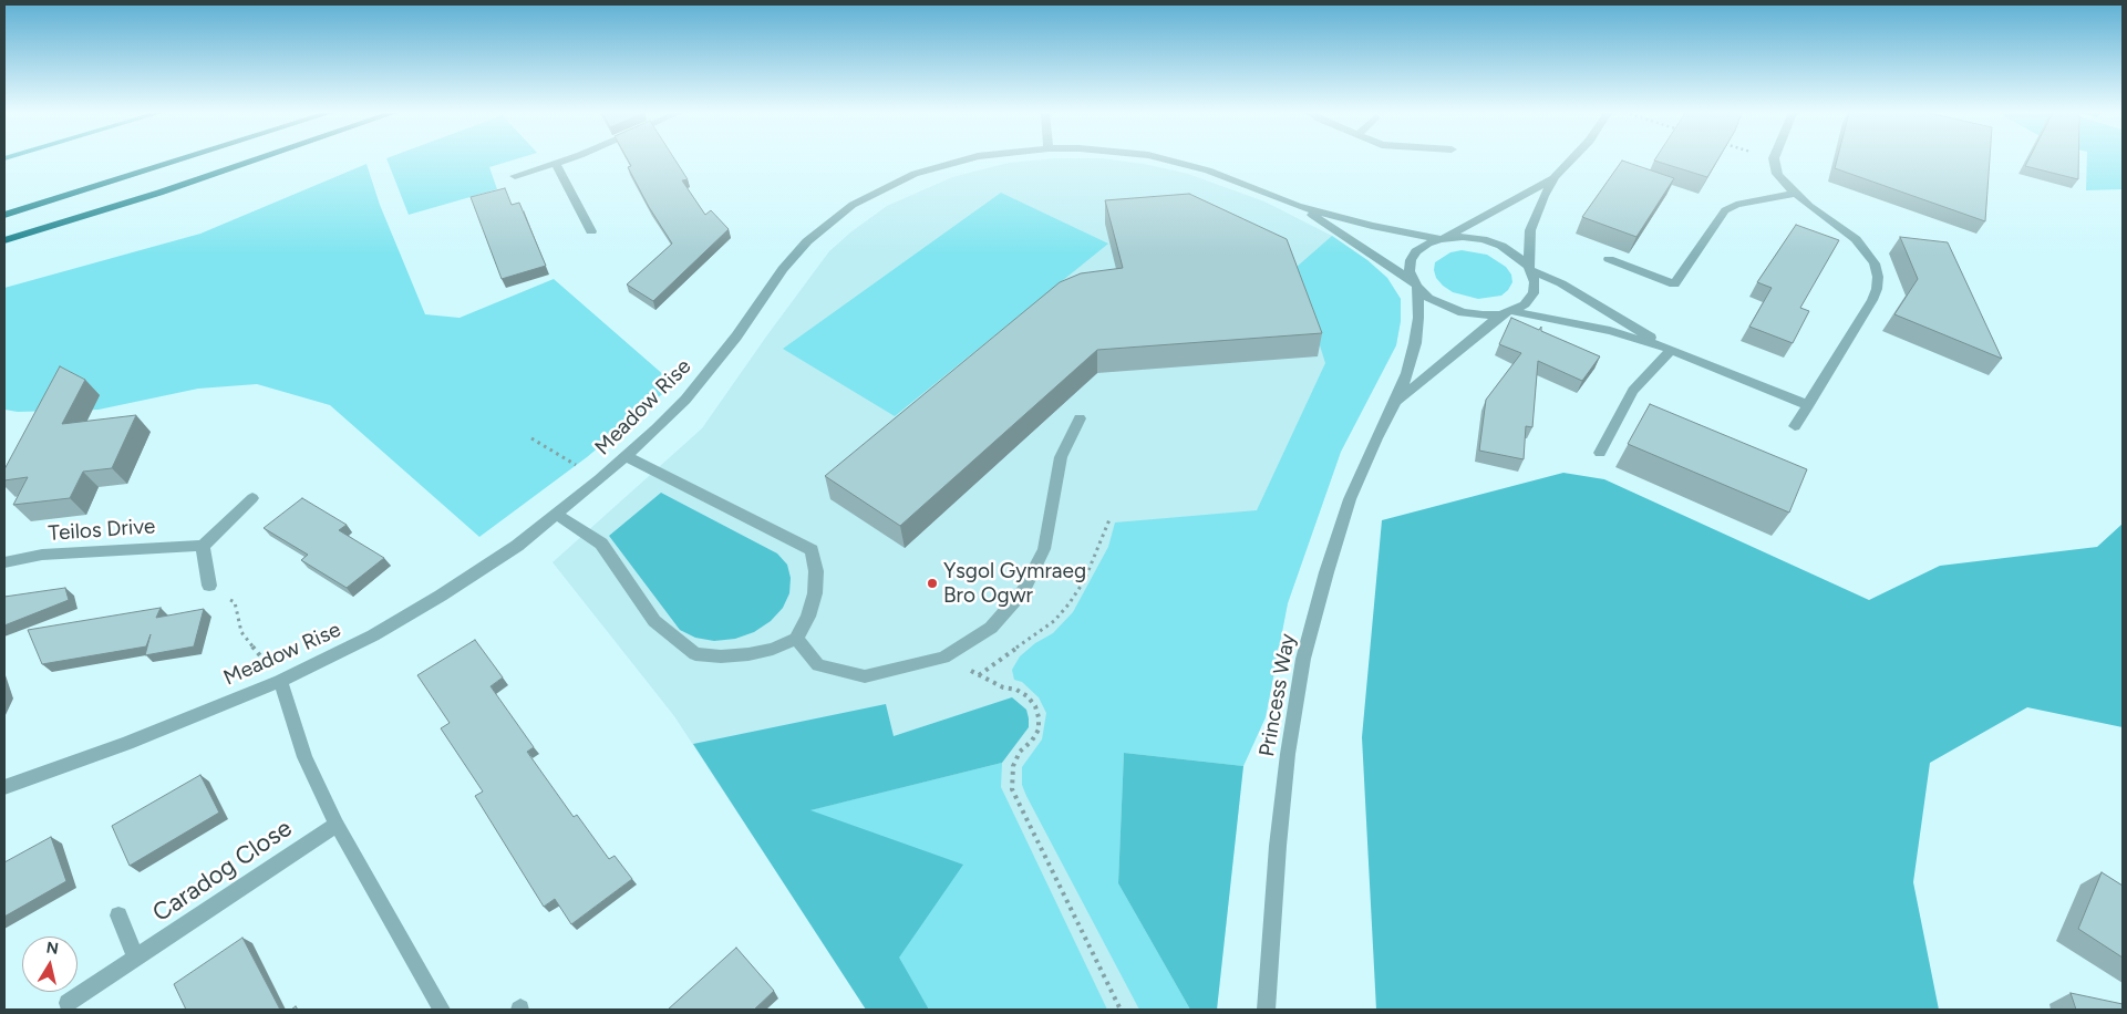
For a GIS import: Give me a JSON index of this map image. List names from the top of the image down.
{
  "streets": {
    "street": [
      "Meadow Rise",
      "Teilos Drive",
      "Princess Way",
      "Caradog Close"
    ]
  },
  "crossings": [
    ["Meadow Rise", "Princess Way"]
  ],
  "places": ["Ysgol Gymraeg Bro Ogwr"],
  "north": "top"
}
